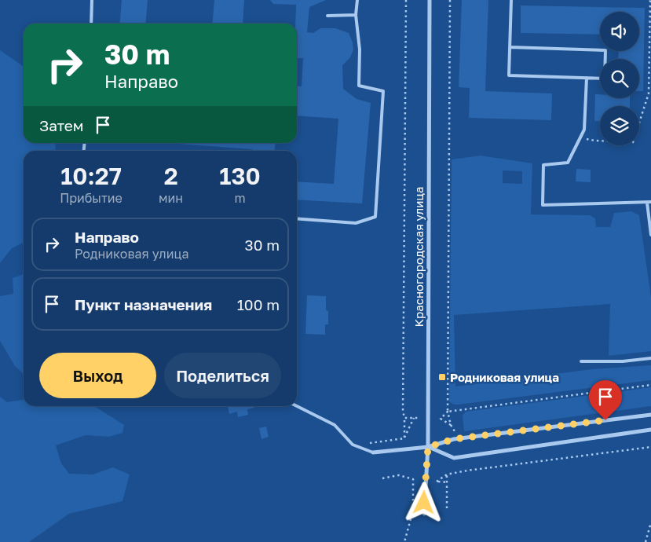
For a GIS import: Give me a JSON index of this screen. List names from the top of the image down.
{
  "streets": {
    "street": ["Красногородская улица"]
  },
  "places": {
    "transit": ["Родниковая улица"]
  },
  "page": {
    "turn": ["30 m", "Направо"],
    "then": "Затем",
    "eta": [
      "10:27",
      "Прибытие",
      "2",
      "мин",
      "130",
      "m"
    ],
    "list": [
      {
        "name": "Направо",
        "note": "Родниковая улица",
        "value": "30 m"
      },
      {
        "name": "Пункт назначения",
        "value": "100 m"
      }
    ],
    "buttons": ["Выход", "Поделиться"]
  }
}
